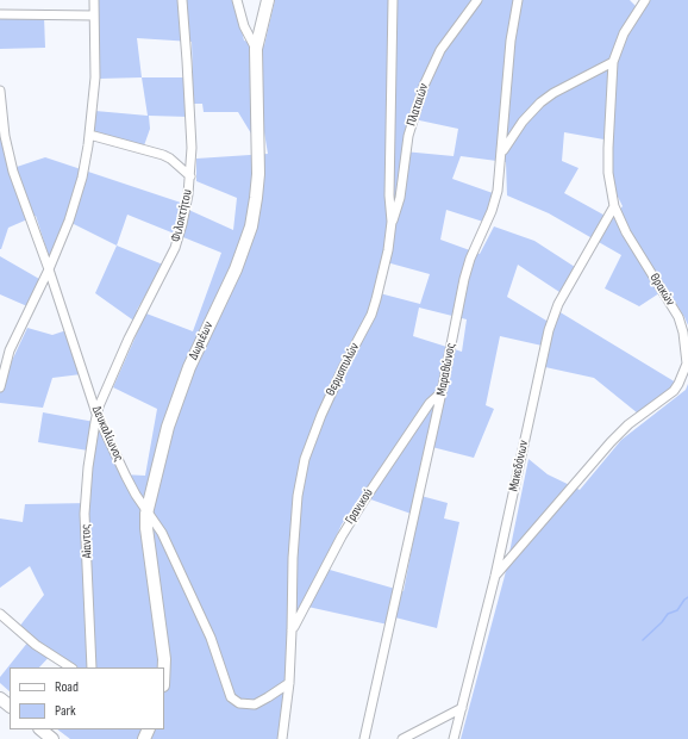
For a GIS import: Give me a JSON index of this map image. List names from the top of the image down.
{
  "streets": {
    "street": [
      "Πλαταιών",
      "Φιλοκτήτου",
      "Θρακών",
      "Δωριέων",
      "Θερμοπυλών",
      "Μαραθώνος",
      "Δευκαλίωνος",
      "Μακεδόνων",
      "Γρανικού",
      "Aiαντος"
    ]
  },
  "crossings": [
    ["Πλαταιών", "Θερμοπυλών"],
    ["Φιλοκτήτου", "Δευκαλίωνος"],
    ["Φιλοκτήτου", "Aiαντος"],
    ["Θρακών", "Μακεδόνων"],
    ["Δωριέων", "Δευκαλίωνος"],
    ["Θερμοπυλών", "Δευκαλίωνος"],
    ["Θερμοπυλών", "Γρανικού"],
    ["Μαραθώνος", "Γρανικού"],
    ["Δευκαλίωνος", "Aiαντος"]
  ],
  "legend": ["Road", "Park"]
}
